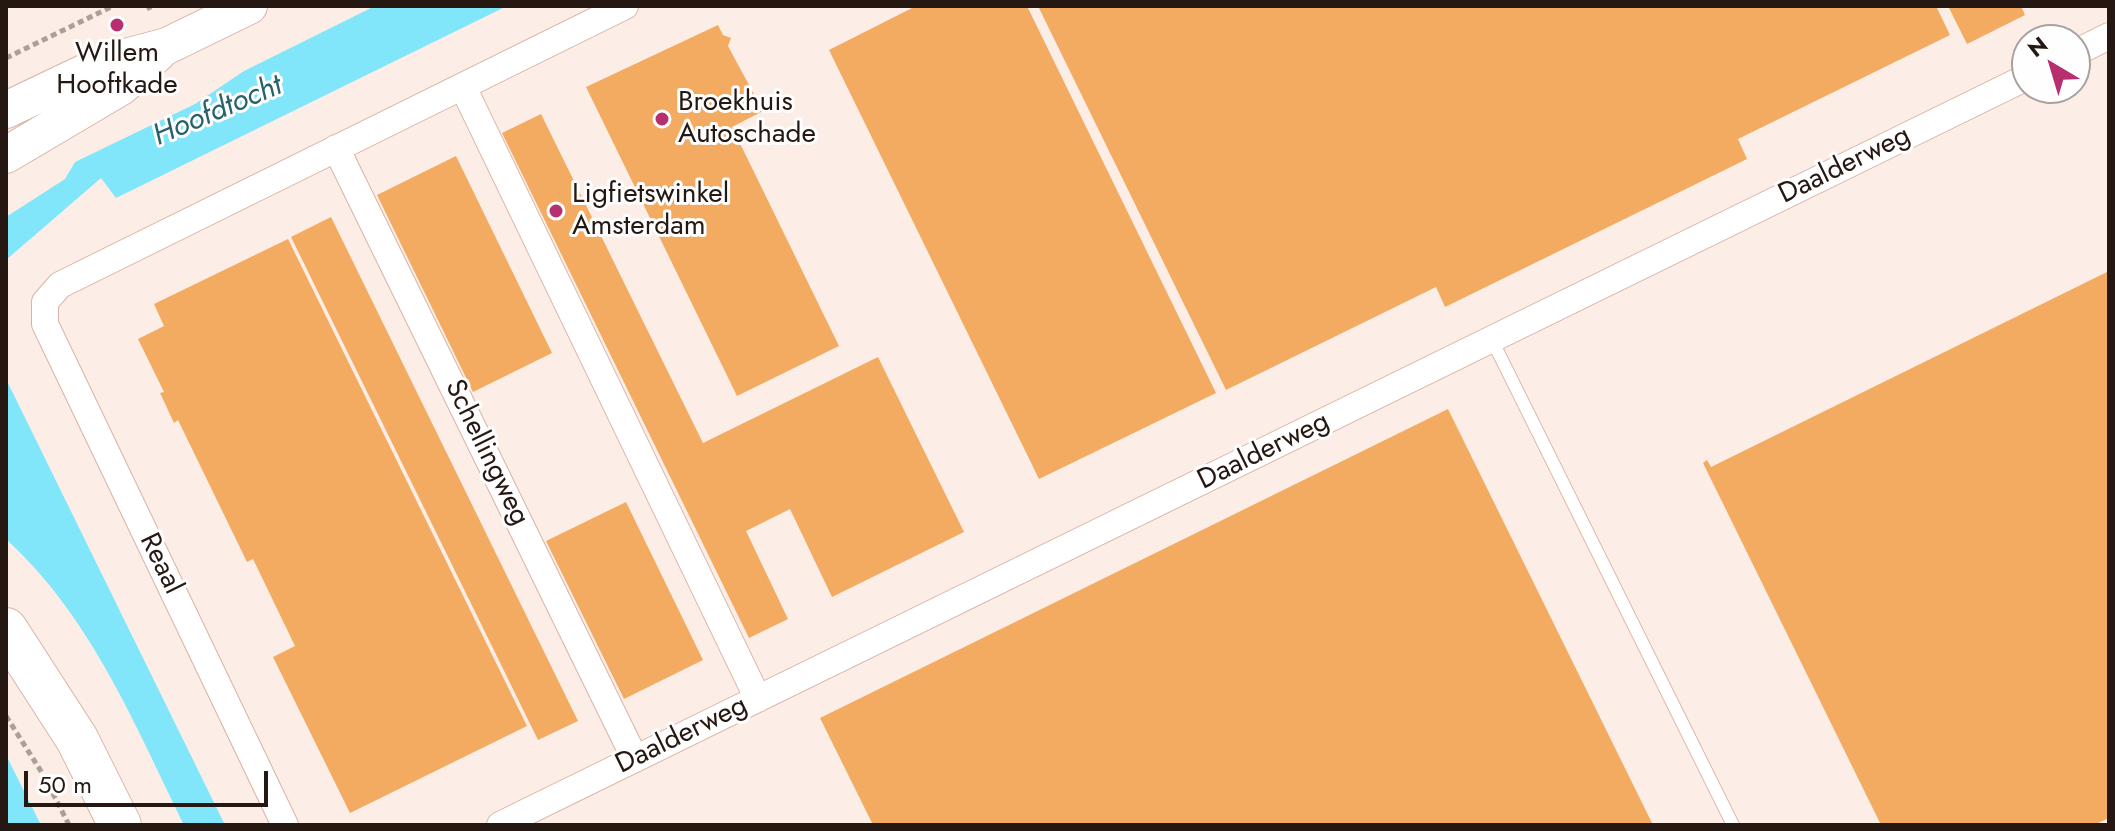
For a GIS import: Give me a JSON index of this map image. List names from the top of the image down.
{
  "streets": {
    "street": ["Daalderweg", "Schellingweg", "Reaal"]
  },
  "crossings": [
    ["Daalderweg", "Schellingweg"],
    ["Schellingweg", "Reaal"]
  ],
  "water": ["Hoofdtocht"],
  "places": ["Willem Hooftkade", "Broekhuis Autoschade", "Ligfietswinkel Amsterdam"],
  "scale_bar": "50 m",
  "north": "top left"
}
